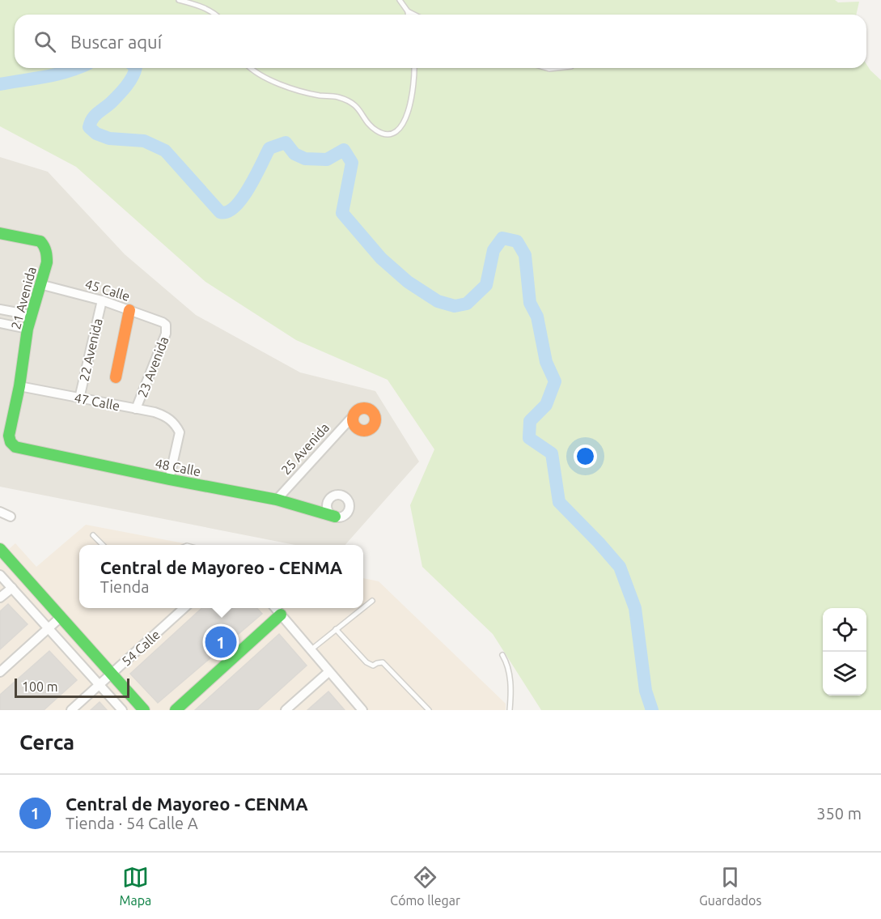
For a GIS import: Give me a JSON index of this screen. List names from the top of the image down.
{
  "streets": {
    "street": [
      "45 Calle",
      "21 Avenida",
      "22 Avenida",
      "23 Avenida",
      "47 Calle",
      "25 Avenida",
      "48 Calle",
      "54 Calle"
    ]
  },
  "crossings": [
    ["45 Calle", "21 Avenida"],
    ["45 Calle", "22 Avenida"],
    ["45 Calle", "23 Avenida"],
    ["21 Avenida", "47 Calle"],
    ["21 Avenida", "48 Calle"],
    ["22 Avenida", "47 Calle"],
    ["23 Avenida", "47 Calle"],
    ["47 Calle", "48 Calle"],
    ["25 Avenida", "48 Calle"]
  ],
  "scale_bar": "100 m",
  "page": {
    "search": "Buscar aquí",
    "popup": ["Central de Mayoreo - CENMA", "Tienda"],
    "pins": "1",
    "scale": "100 m",
    "heading": "Cerca",
    "list": [
      {
        "mark": "1",
        "name": "Central de Mayoreo - CENMA",
        "note": "Tienda · 54 Calle A",
        "value": "350 m"
      }
    ],
    "nav": ["Mapa", "Cómo llegar", "Guardados"]
  }
}
